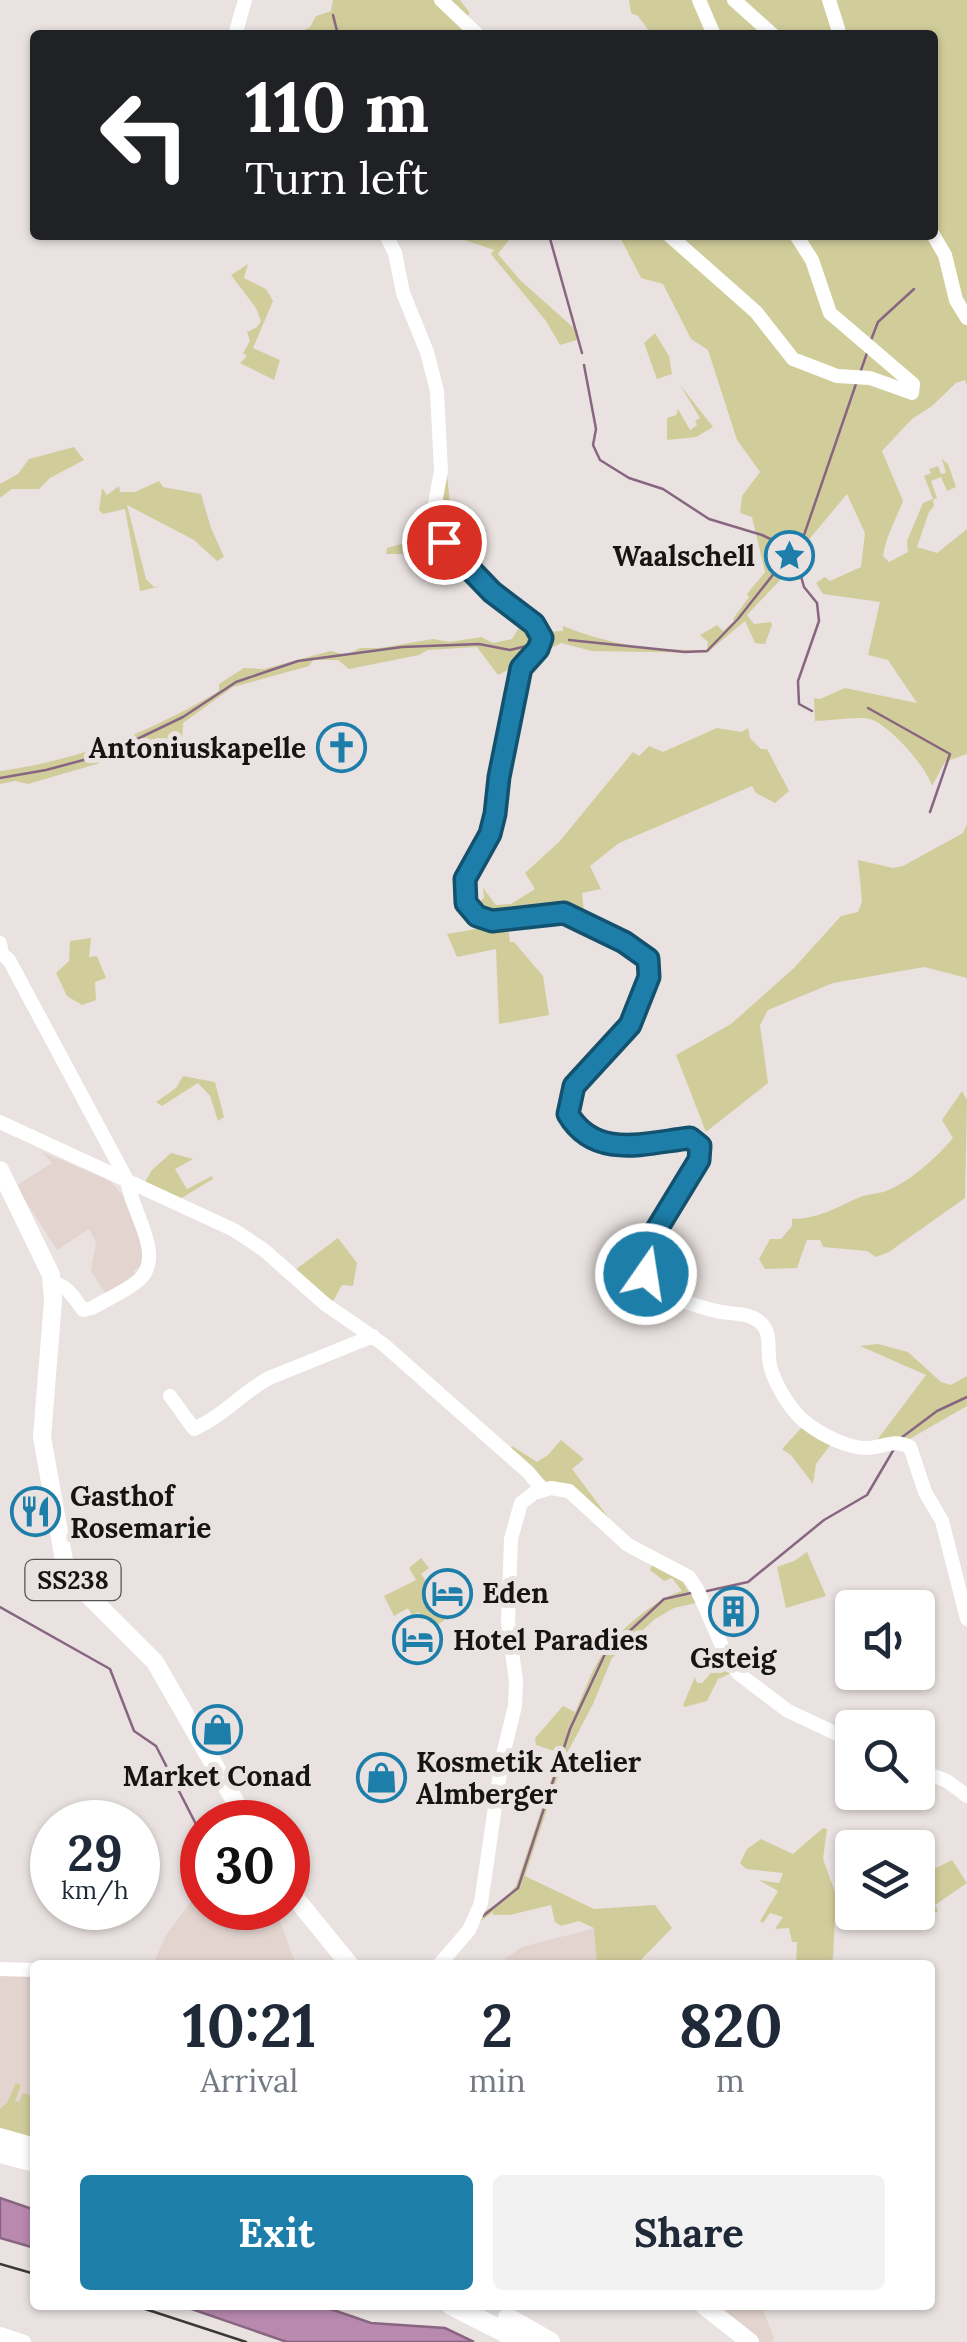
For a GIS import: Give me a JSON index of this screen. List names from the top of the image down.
{
  "streets": {
    "main road": ["SS238"]
  },
  "places": {
    "place": ["Waalschell"],
    "church": ["Antoniuskapelle"],
    "restaurant": ["Gasthof Rosemarie"],
    "hotel": ["Eden", "Hotel Paradies"],
    "building": ["Gsteig"],
    "shop": ["Market Conad", "Kosmetik Atelier Almberger"]
  },
  "page": {
    "turn": ["110 m", "Turn left"],
    "speed": "29 km/h",
    "limit": "30",
    "eta": [
      "10:21",
      "Arrival",
      "2",
      "min",
      "820",
      "m"
    ],
    "buttons": ["Exit", "Share"]
  }
}
